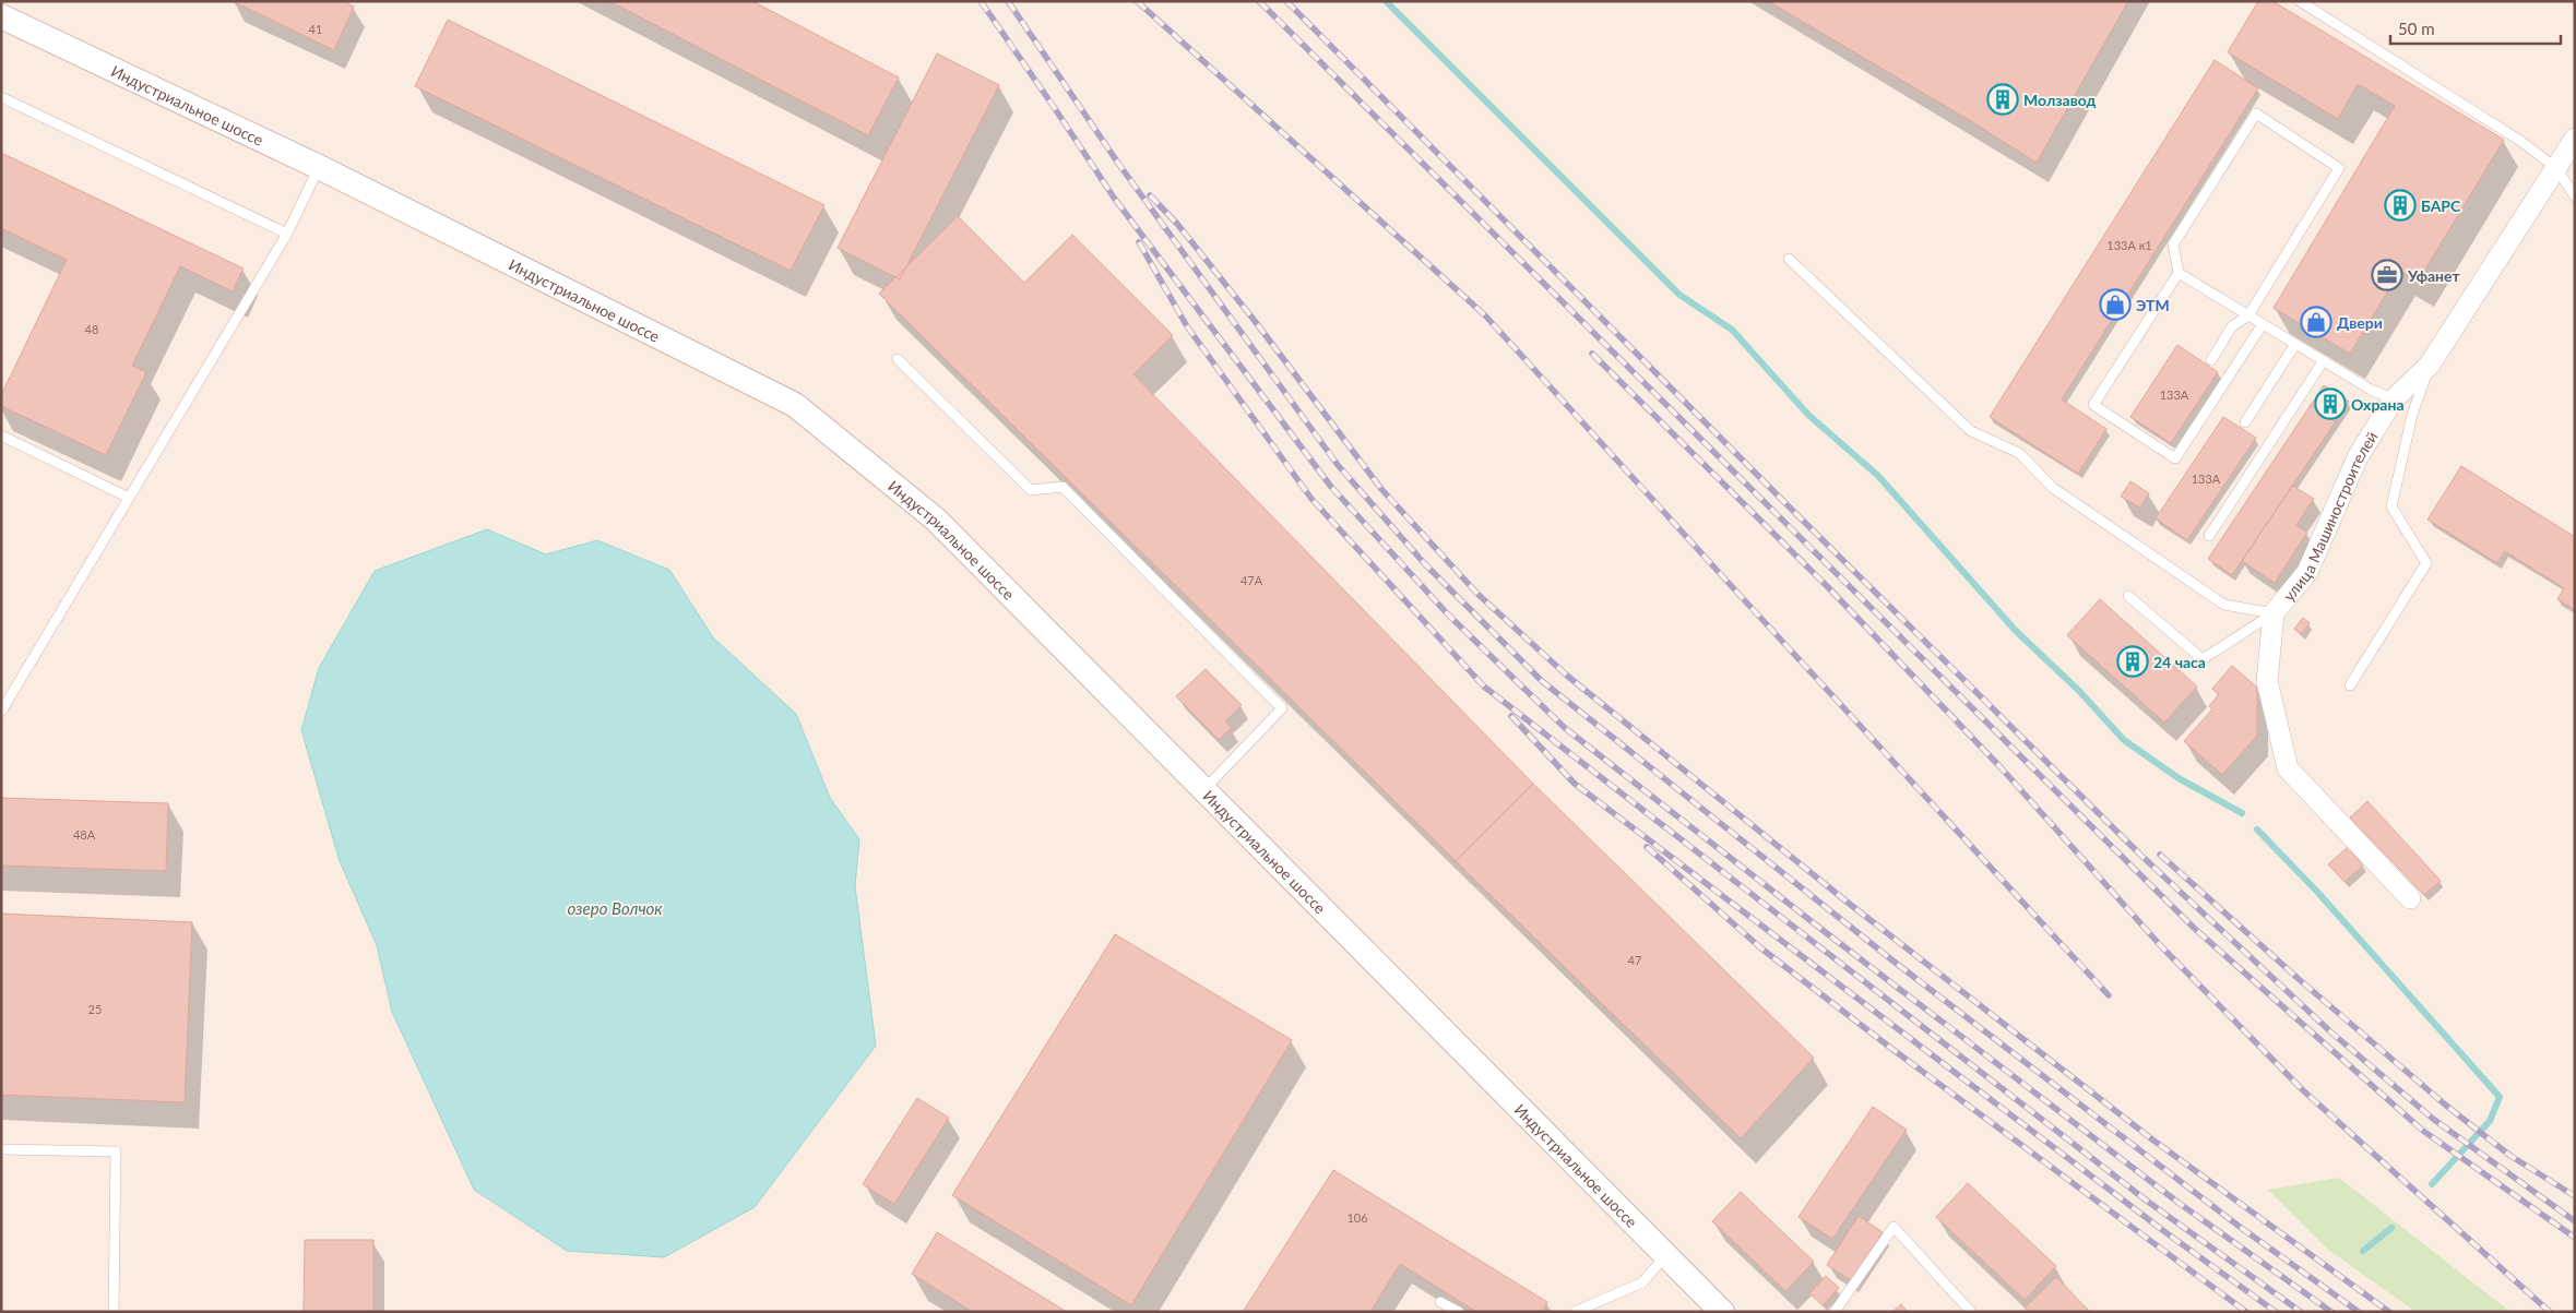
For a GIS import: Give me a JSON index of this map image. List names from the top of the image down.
{
  "streets": {
    "street": ["Индустриальное шоссе", "улица Машиностроителей"]
  },
  "water": ["озеро Волчок"],
  "places": {
    "building": [
      "Молзавод",
      "БАРС",
      "Охрана",
      "24 часа"
    ],
    "office": ["Уфанет"],
    "shop": ["ЭТМ", "Двери"]
  },
  "house_numbers": [
    "41",
    "133А к1",
    "48",
    "133А",
    "133А",
    "47А",
    "48А",
    "47",
    "25",
    "106"
  ],
  "scale_bar": "50 m"
}
